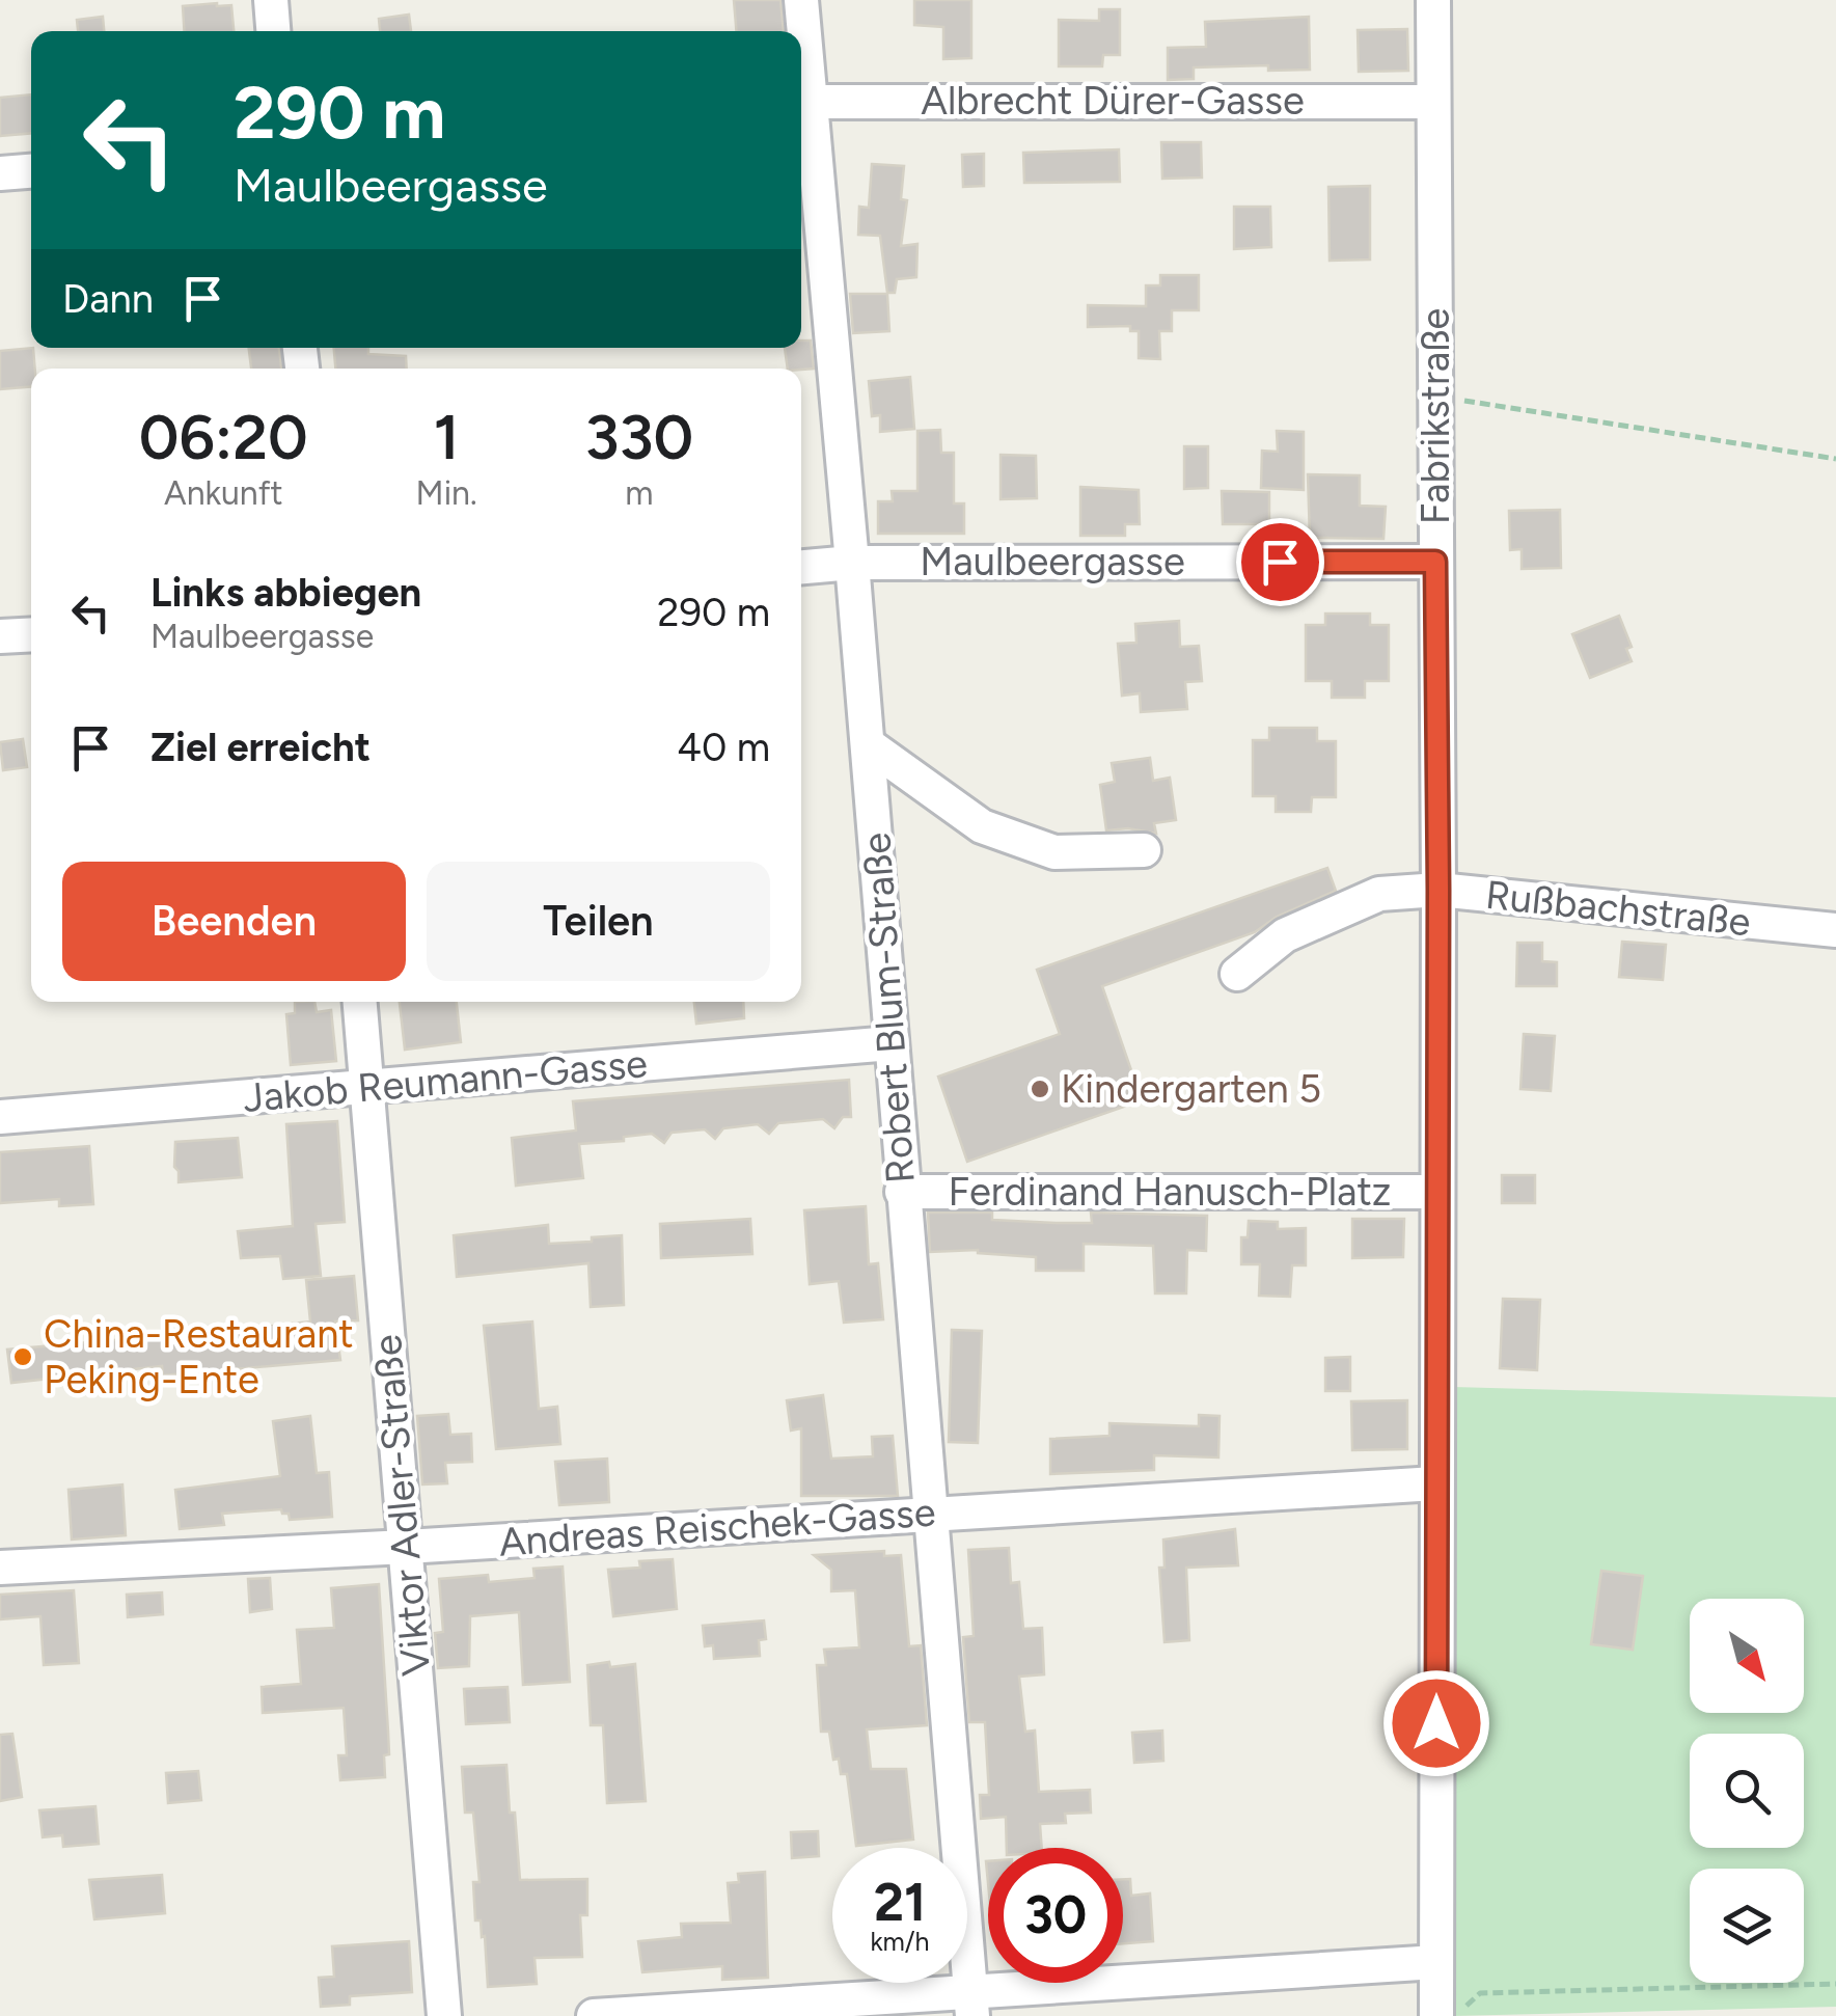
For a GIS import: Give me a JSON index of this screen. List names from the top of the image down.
{
  "streets": {
    "street": [
      "Albrecht Dürer-Gasse",
      "Fabrikstraße",
      "Maulbeergasse",
      "Rußbachstraße",
      "Robert Blum-Straße",
      "Jakob Reumann-Gasse",
      "Ferdinand Hanusch-Platz",
      "Viktor Adler-Straße",
      "Andreas Reischek-Gasse"
    ]
  },
  "crossings": [
    ["Albrecht Dürer-Gasse", "Fabrikstraße"],
    ["Albrecht Dürer-Gasse", "Robert Blum-Straße"],
    ["Fabrikstraße", "Maulbeergasse"],
    ["Fabrikstraße", "Rußbachstraße"],
    ["Fabrikstraße", "Ferdinand Hanusch-Platz"],
    ["Fabrikstraße", "Andreas Reischek-Gasse"],
    ["Maulbeergasse", "Robert Blum-Straße"],
    ["Robert Blum-Straße", "Jakob Reumann-Gasse"],
    ["Robert Blum-Straße", "Ferdinand Hanusch-Platz"],
    ["Robert Blum-Straße", "Andreas Reischek-Gasse"],
    ["Jakob Reumann-Gasse", "Viktor Adler-Straße"],
    ["Viktor Adler-Straße", "Andreas Reischek-Gasse"]
  ],
  "places": ["Kindergarten 5", "China-Restaurant Peking-Ente"],
  "north": "bottom right",
  "page": {
    "turn": ["290 m", "Maulbeergasse"],
    "then": "Dann",
    "eta": [
      "06:20",
      "Ankunft",
      "1",
      "Min.",
      "330",
      "m"
    ],
    "list": [
      {
        "name": "Links abbiegen",
        "note": "Maulbeergasse",
        "value": "290 m"
      },
      {
        "name": "Ziel erreicht",
        "value": "40 m"
      }
    ],
    "buttons": ["Beenden", "Teilen"],
    "speed": "21 km/h",
    "limit": "30"
  }
}
